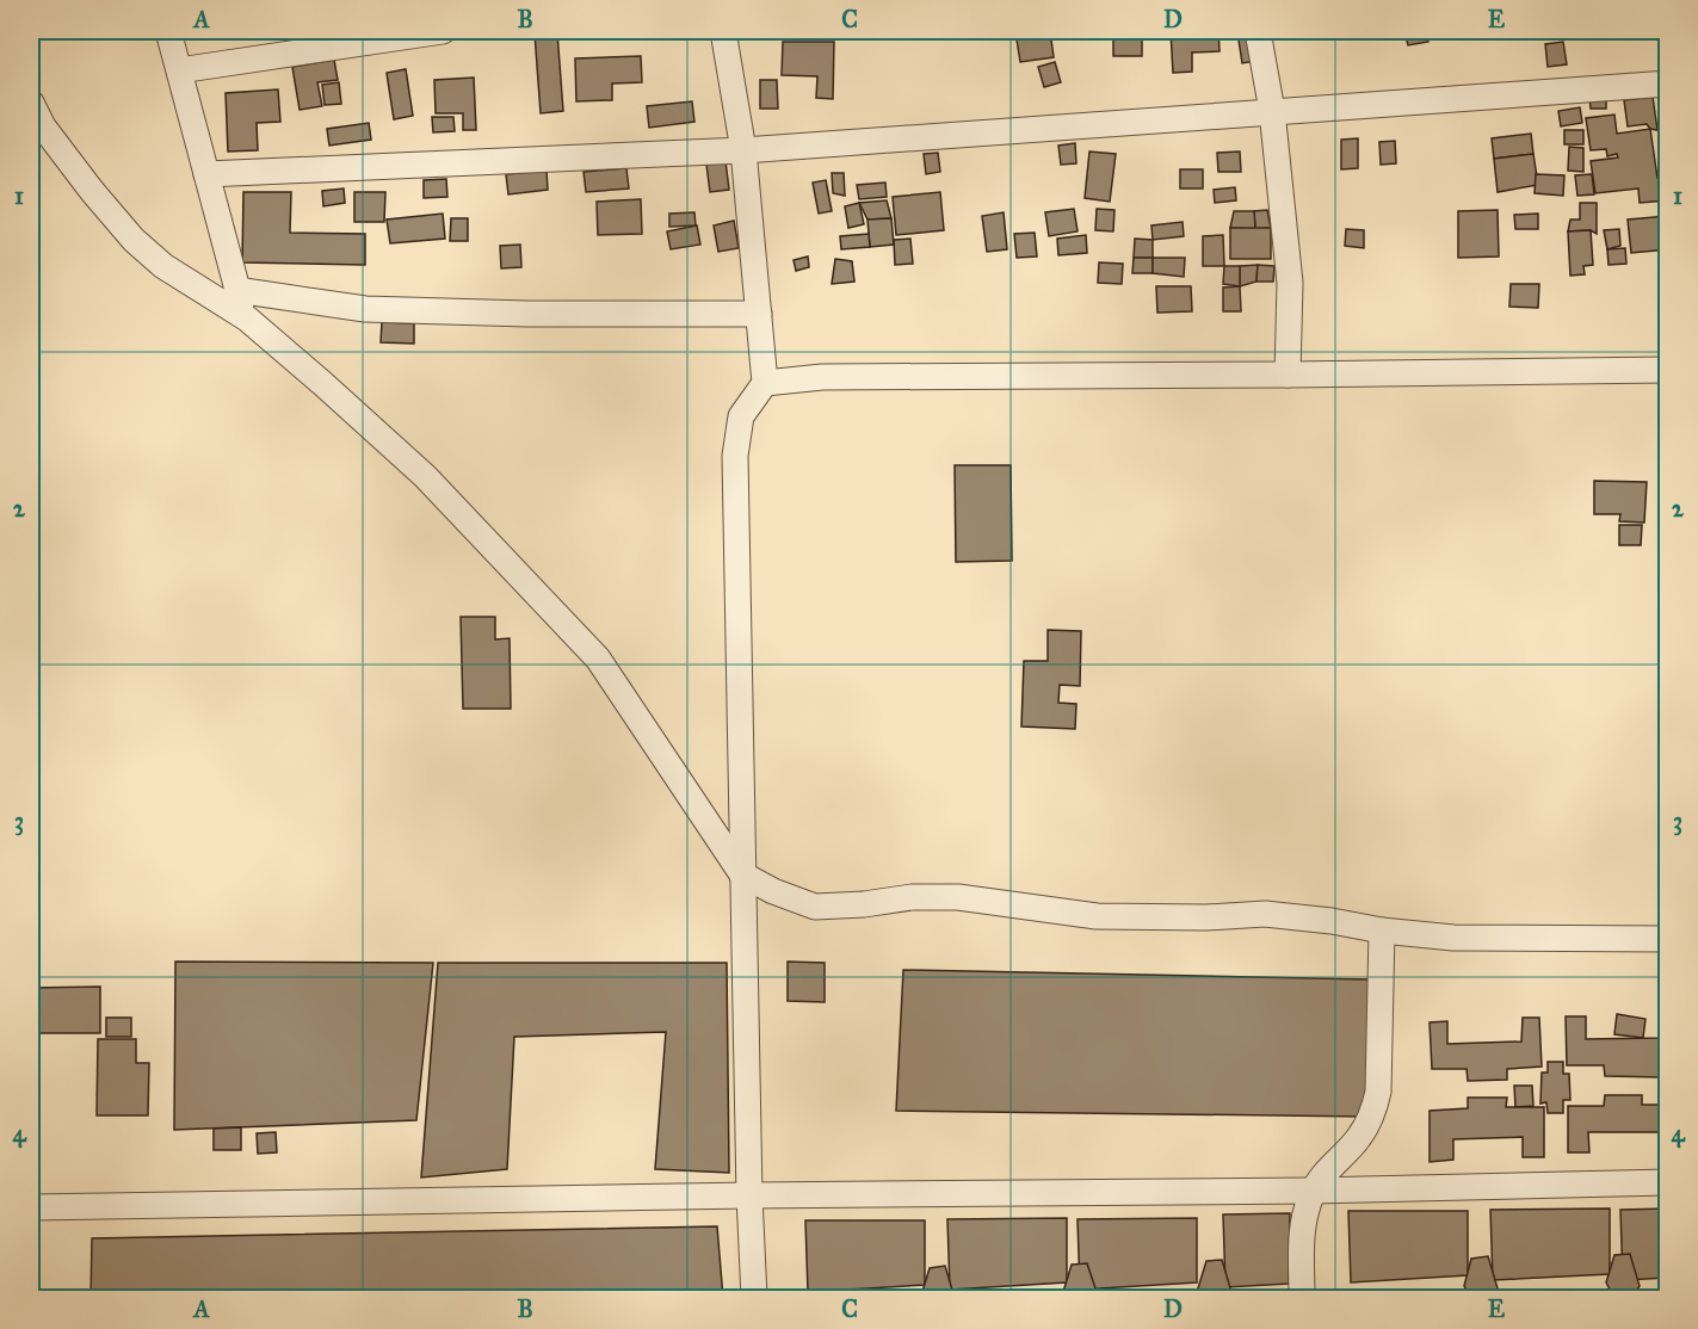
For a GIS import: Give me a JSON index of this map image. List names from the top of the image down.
{
  "grid": {
    "columns": [
      "A",
      "B",
      "C",
      "D",
      "E"
    ],
    "rows": [
      "1",
      "2",
      "3",
      "4"
    ]
  }
}
